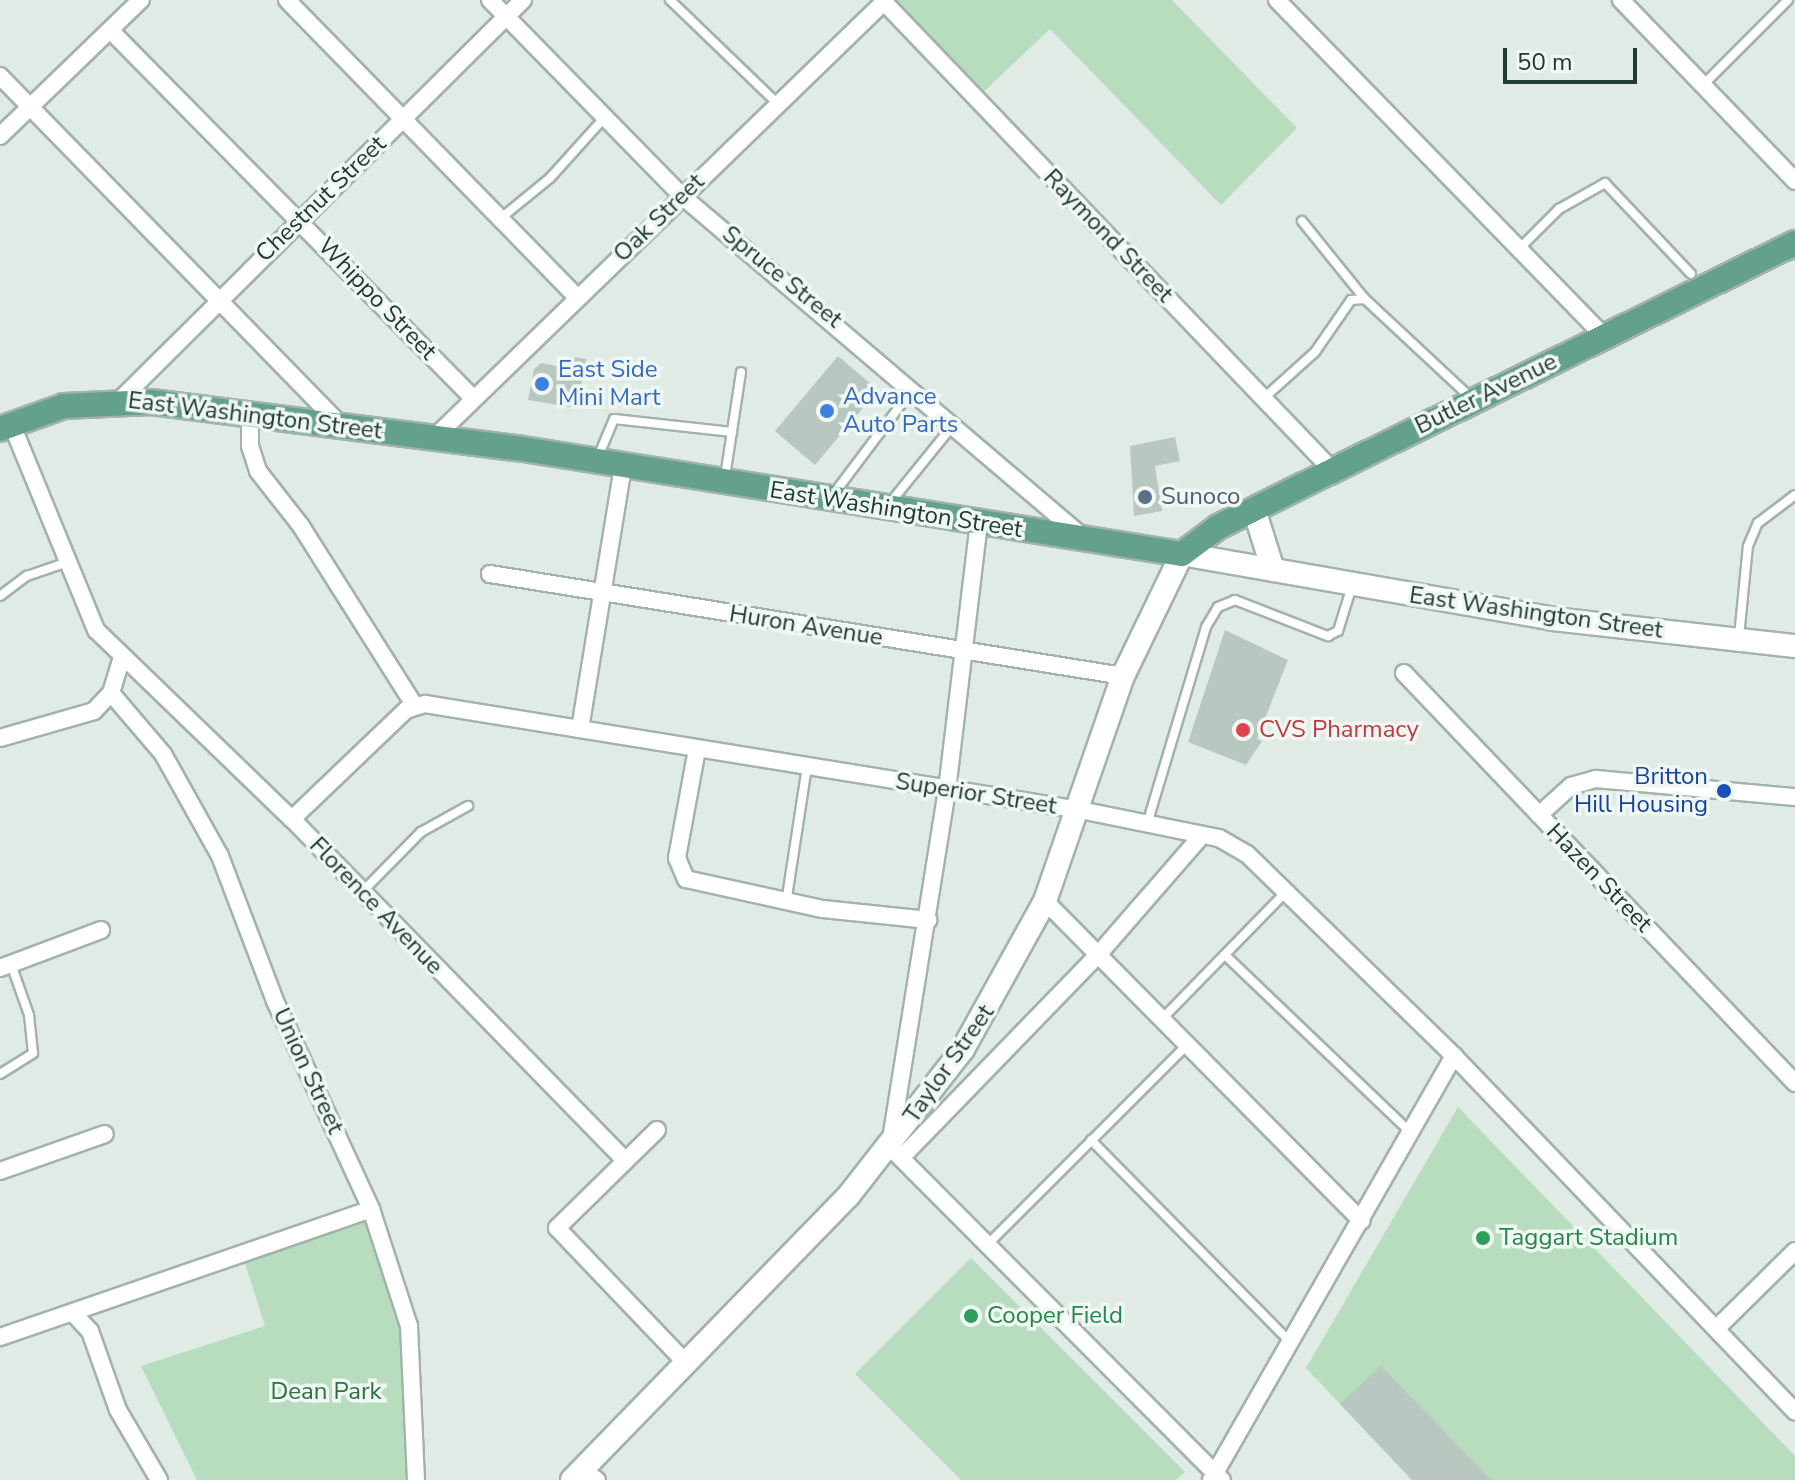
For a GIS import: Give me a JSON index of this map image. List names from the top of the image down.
{
  "streets": {
    "main road": ["Butler Avenue", "East Washington Street", "Taylor Street"],
    "street": [
      "Chestnut Street",
      "Oak Street",
      "Raymond Street",
      "Spruce Street",
      "Whippo Street",
      "Huron Avenue",
      "Superior Street",
      "Hazen Street",
      "Florence Avenue",
      "Union Street"
    ]
  },
  "crossings": [
    ["Chestnut Street", "Spruce Street"],
    ["Chestnut Street", "Whippo Street"],
    ["Chestnut Street", "East Washington Street"],
    ["Oak Street", "Raymond Street"],
    ["Oak Street", "Spruce Street"],
    ["Oak Street", "Whippo Street"],
    ["Oak Street", "East Washington Street"],
    ["Raymond Street", "Butler Avenue"],
    ["Spruce Street", "East Washington Street"],
    ["Butler Avenue", "East Washington Street"],
    ["Butler Avenue", "Taylor Street"],
    ["East Washington Street", "Taylor Street"],
    ["Huron Avenue", "Taylor Street"],
    ["Superior Street", "Taylor Street"]
  ],
  "parks": ["Dean Park"],
  "places": [
    "East Side Mini Mart",
    "Advance Auto Parts",
    "Sunoco",
    "CVS Pharmacy",
    "Britton Hill Housing",
    "Taggart Stadium",
    "Cooper Field"
  ],
  "scale_bar": "50 m"
}
